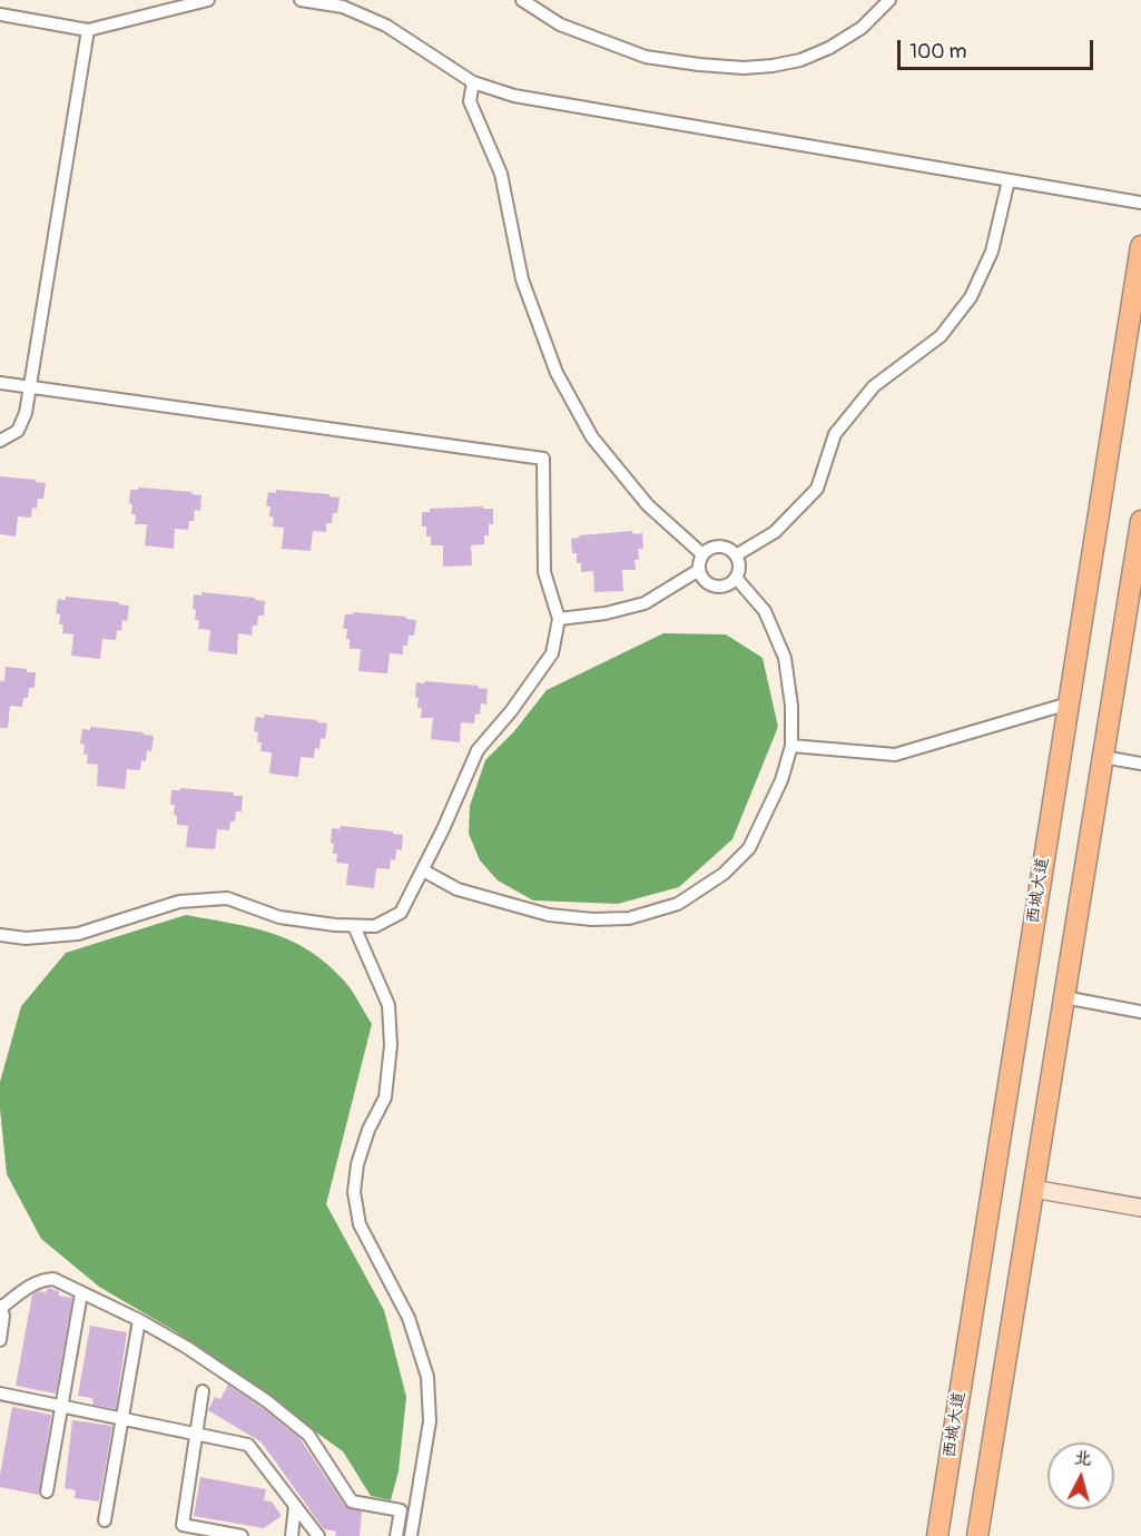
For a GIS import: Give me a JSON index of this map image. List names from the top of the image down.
{
  "streets": {
    "highway": ["西城大道"]
  },
  "scale_bar": "100 m",
  "north": "top"
}
